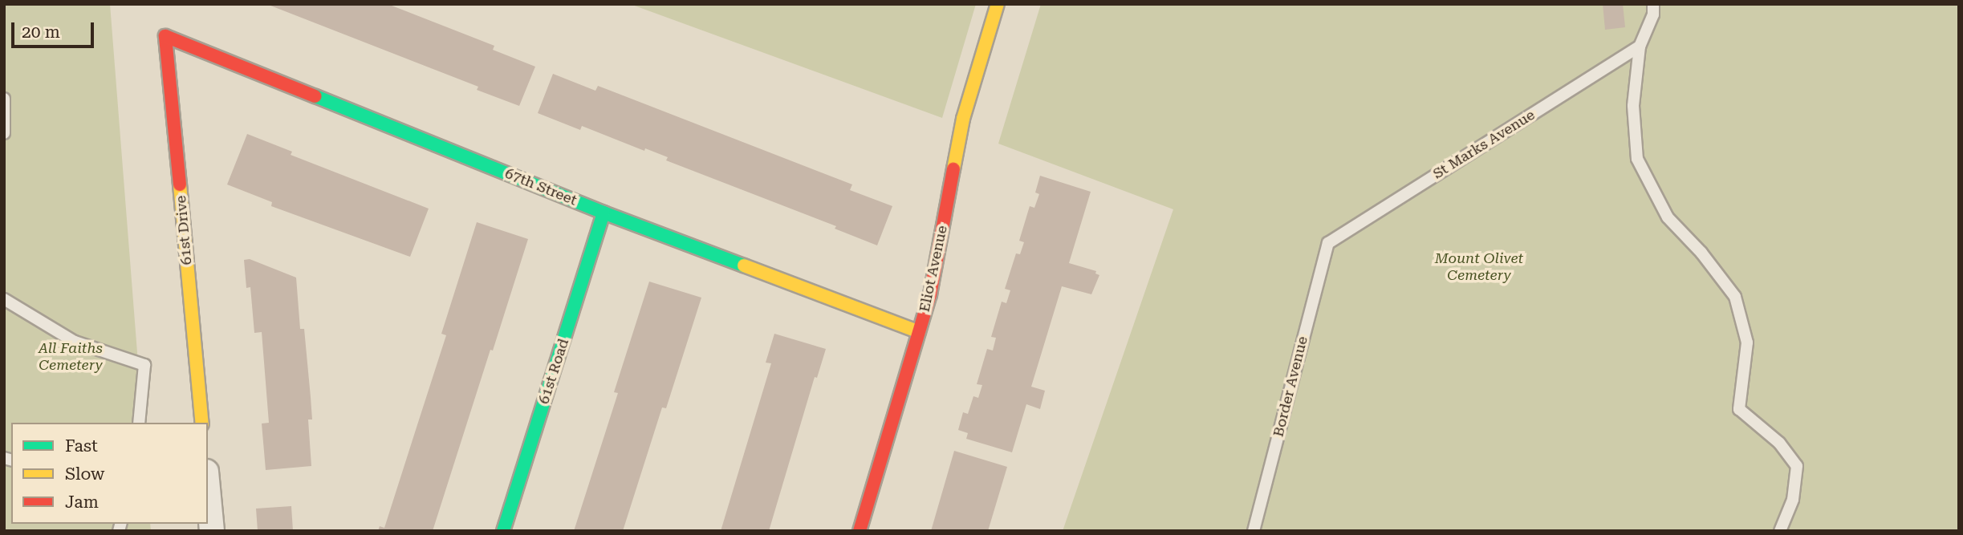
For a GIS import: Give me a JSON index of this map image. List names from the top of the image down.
{
  "streets": {
    "street": [
      "67th Street",
      "61st Drive",
      "Eliot Avenue",
      "61st Road"
    ],
    "lane": ["St Marks Avenue", "Border Avenue"]
  },
  "crossings": [
    ["St Marks Avenue", "Border Avenue"],
    ["67th Street", "61st Drive"],
    ["67th Street", "Eliot Avenue"],
    ["67th Street", "61st Road"]
  ],
  "parks": ["Mount Olivet Cemetery", "All Faiths Cemetery"],
  "legend": ["Fast", "Slow", "Jam"],
  "scale_bar": "20 m"
}
